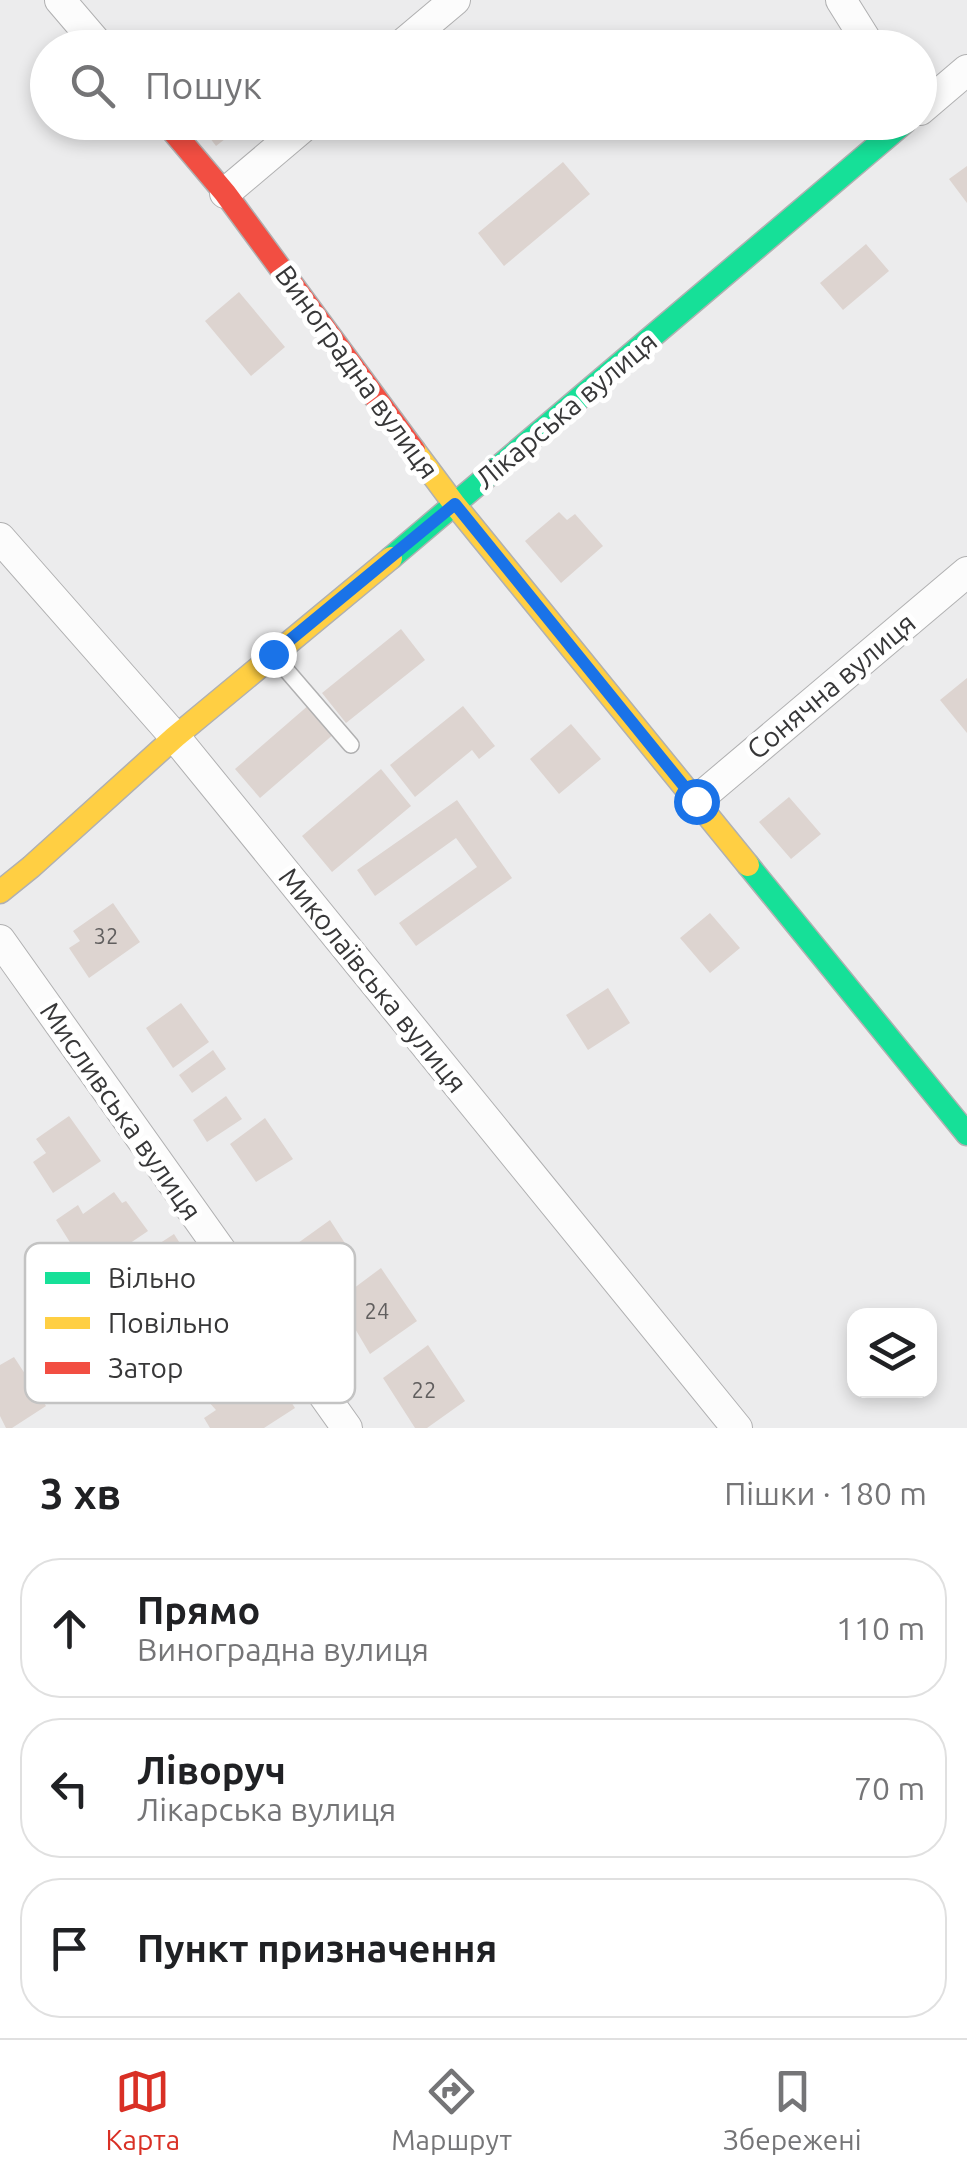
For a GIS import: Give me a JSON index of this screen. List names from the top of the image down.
{
  "streets": {
    "street": [
      "Виноградна вулиця",
      "Лікарська вулиця",
      "Сонячна вулиця",
      "Миколаївська вулиця",
      "Мисливська вулиця"
    ]
  },
  "crossings": [
    ["Виноградна вулиця", "Лікарська вулиця"],
    ["Виноградна вулиця", "Сонячна вулиця"],
    ["Лікарська вулиця", "Миколаївська вулиця"]
  ],
  "house_numbers": ["32", "24", "22"],
  "legend": ["Вільно", "Повільно", "Затор"],
  "page": {
    "search": "Пошук",
    "heading": ["3 хв", "Пішки · 180 m"],
    "list": [
      ["Прямо", "Виноградна вулиця", "110 m"],
      ["Ліворуч", "Лікарська вулиця", "70 m"],
      "Пункт призначення"
    ],
    "nav": ["Карта", "Маршрут", "Збережені"]
  }
}
